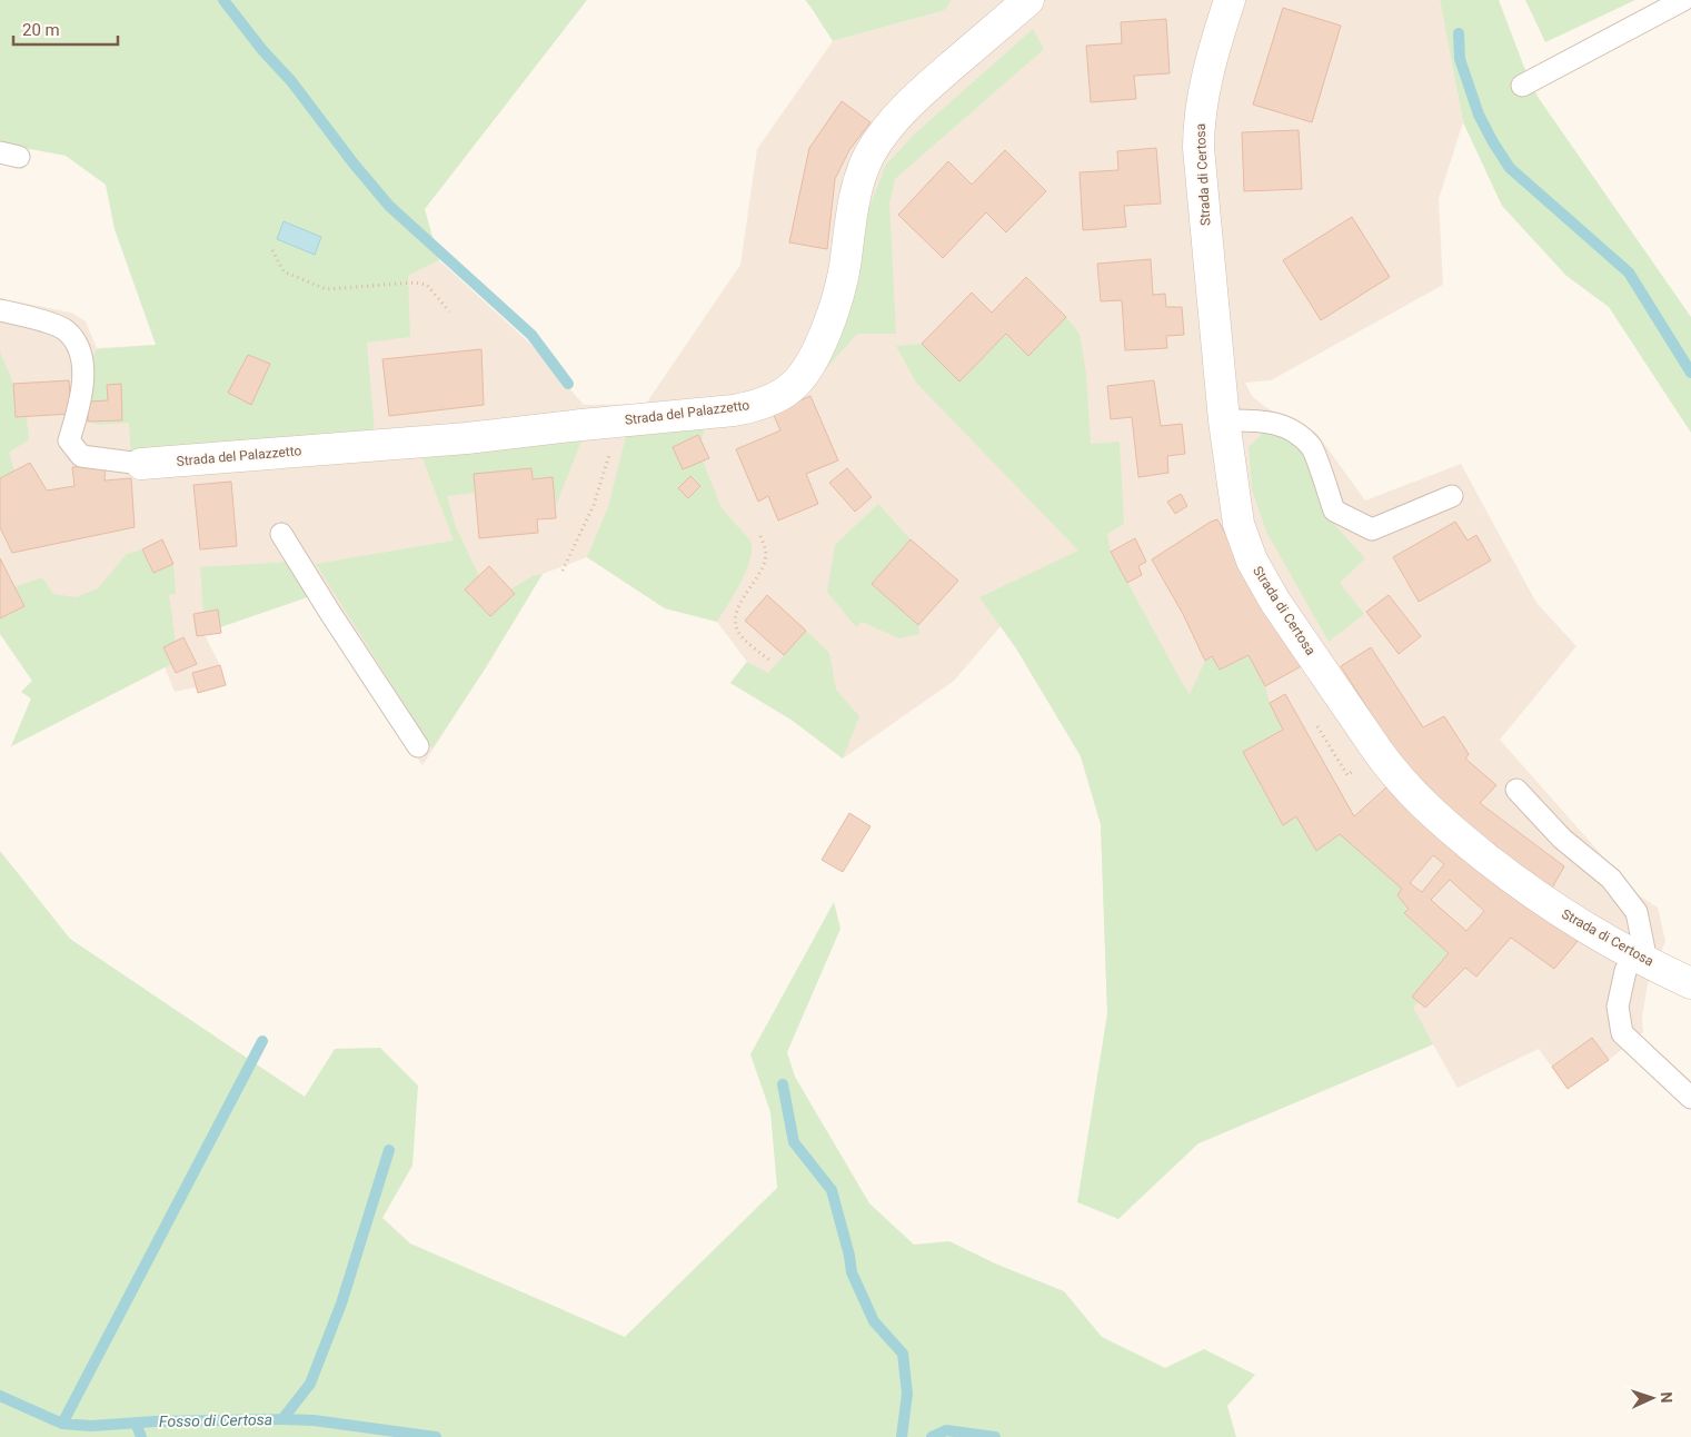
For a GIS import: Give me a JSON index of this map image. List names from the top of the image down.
{
  "streets": {
    "street": ["Strada di Certosa", "Strada del Palazzetto"]
  },
  "water": ["Fosso di Certosa"],
  "scale_bar": "20 m",
  "north": "right"
}
